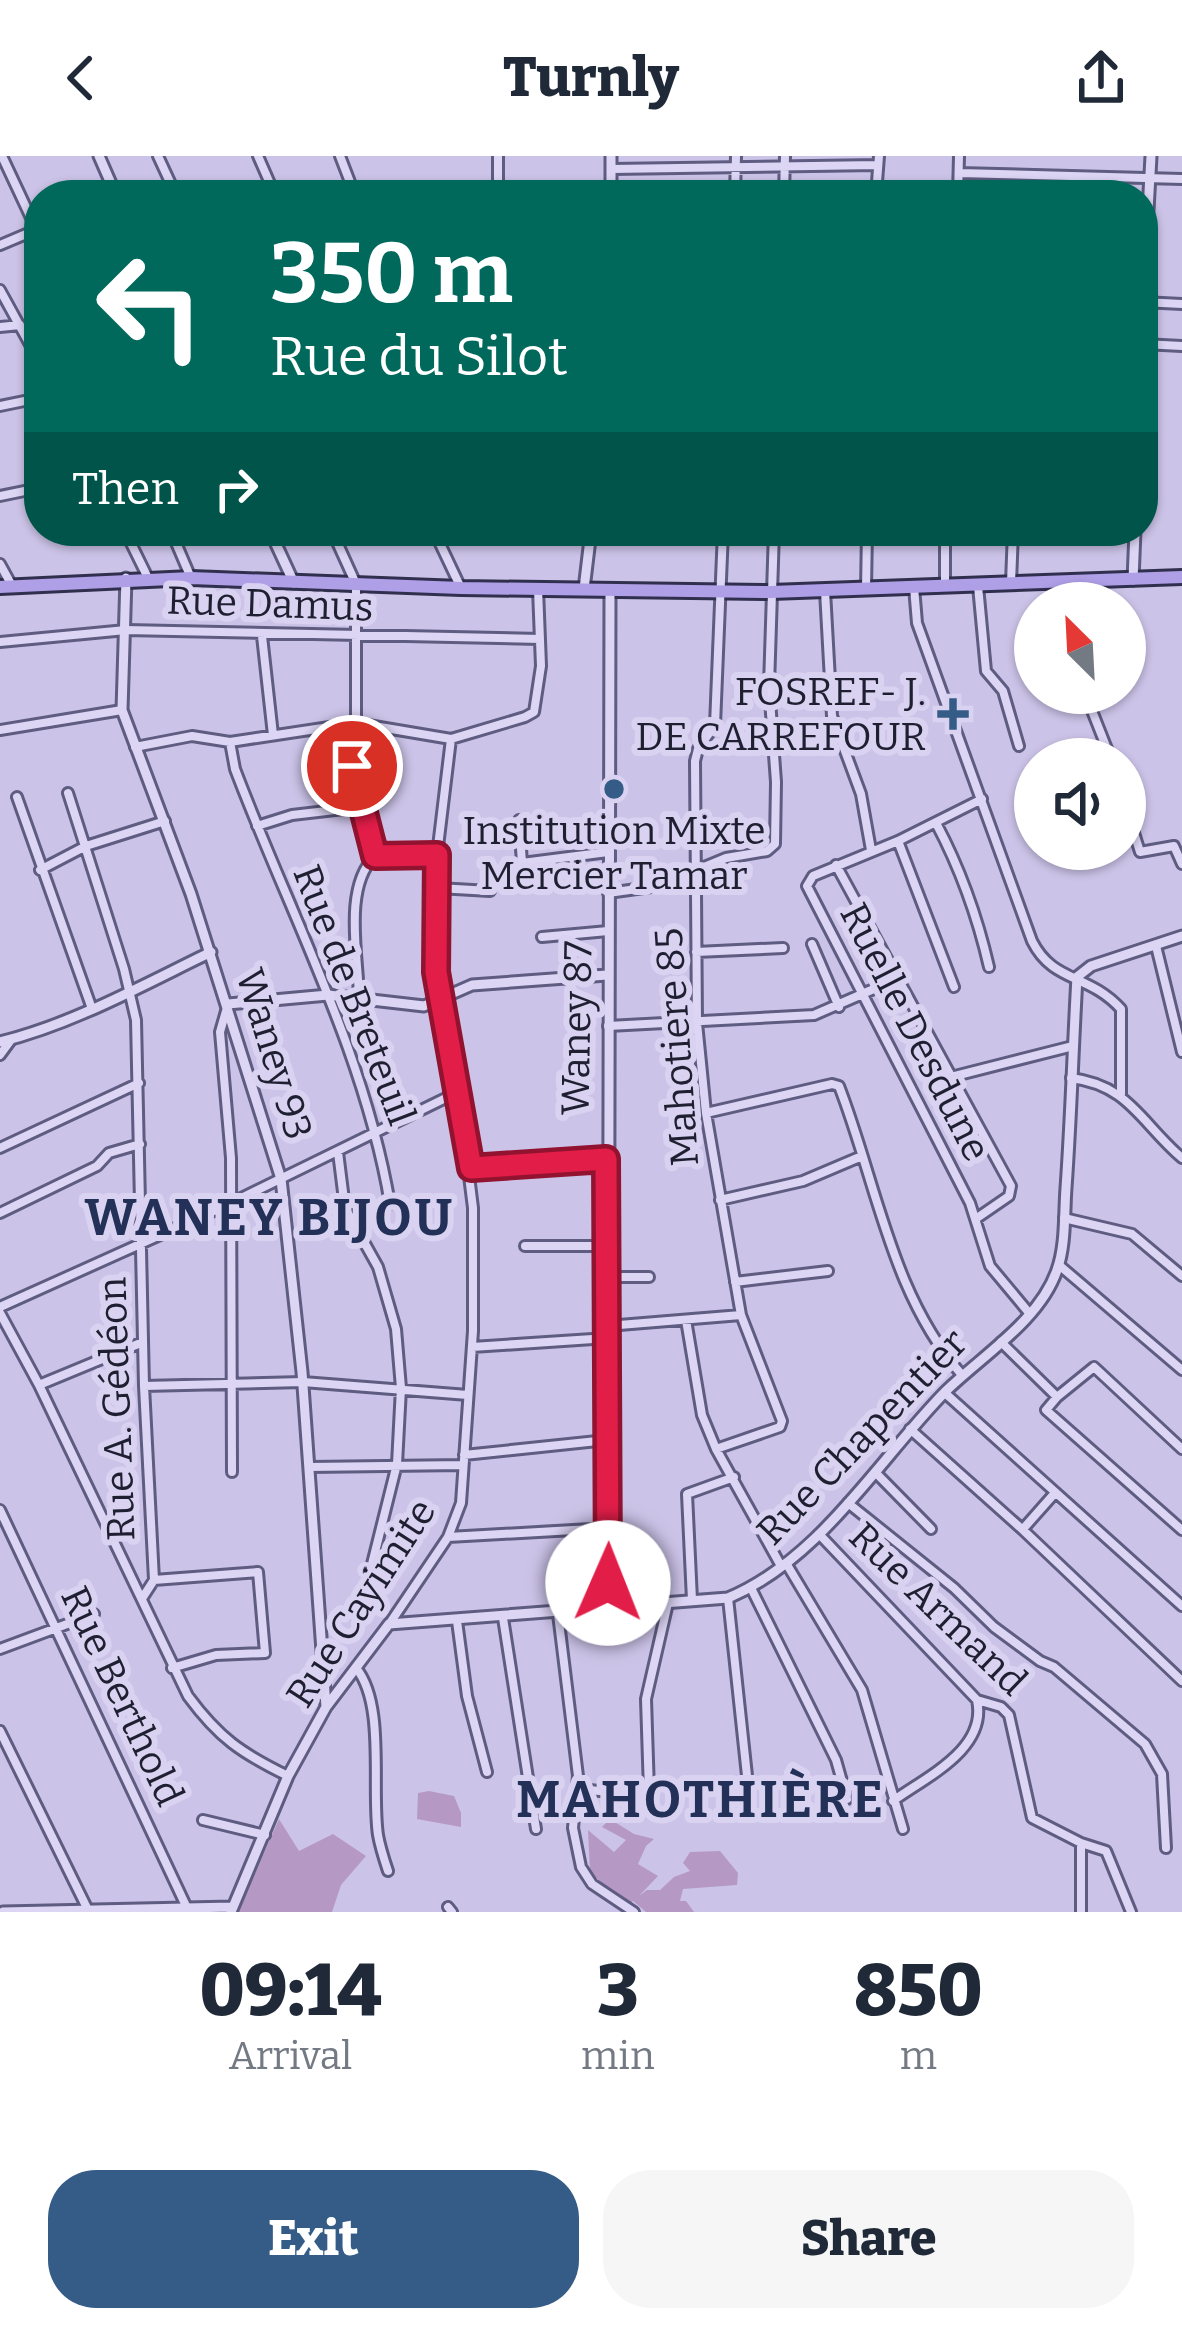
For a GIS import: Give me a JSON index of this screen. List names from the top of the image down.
{
  "streets": {
    "street": [
      "Rue Damus",
      "Rue de Breteuil",
      "Waney 87",
      "Ruelle Desdune",
      "Mahotiere 85",
      "Waney 93",
      "Rue A. Gédéon",
      "Rue Chapentier",
      "Rue Cayimite",
      "Rue Armand",
      "Rue Berthold"
    ]
  },
  "crossings": [
    ["Rue Damus", "Waney 93"],
    ["Waney 87", "Rue Chapentier"],
    ["Ruelle Desdune", "Rue Chapentier"],
    ["Waney 93", "Rue Cayimite"],
    ["Rue Chapentier", "Rue Cayimite"],
    ["Rue Chapentier", "Rue Armand"]
  ],
  "districts": ["WANEY BIJOU", "MAHOTHIÈRE"],
  "places": {
    "health": ["FOSREF- J. DE CARREFOUR"],
    "other": ["Institution Mixte Mercier Tamar"]
  },
  "north": "top left",
  "page": {
    "header": "Turnly",
    "turn": ["350 m", "Rue du Silot"],
    "then": "Then",
    "eta": [
      "09:14",
      "Arrival",
      "3",
      "min",
      "850",
      "m"
    ],
    "buttons": ["Exit", "Share"]
  }
}
